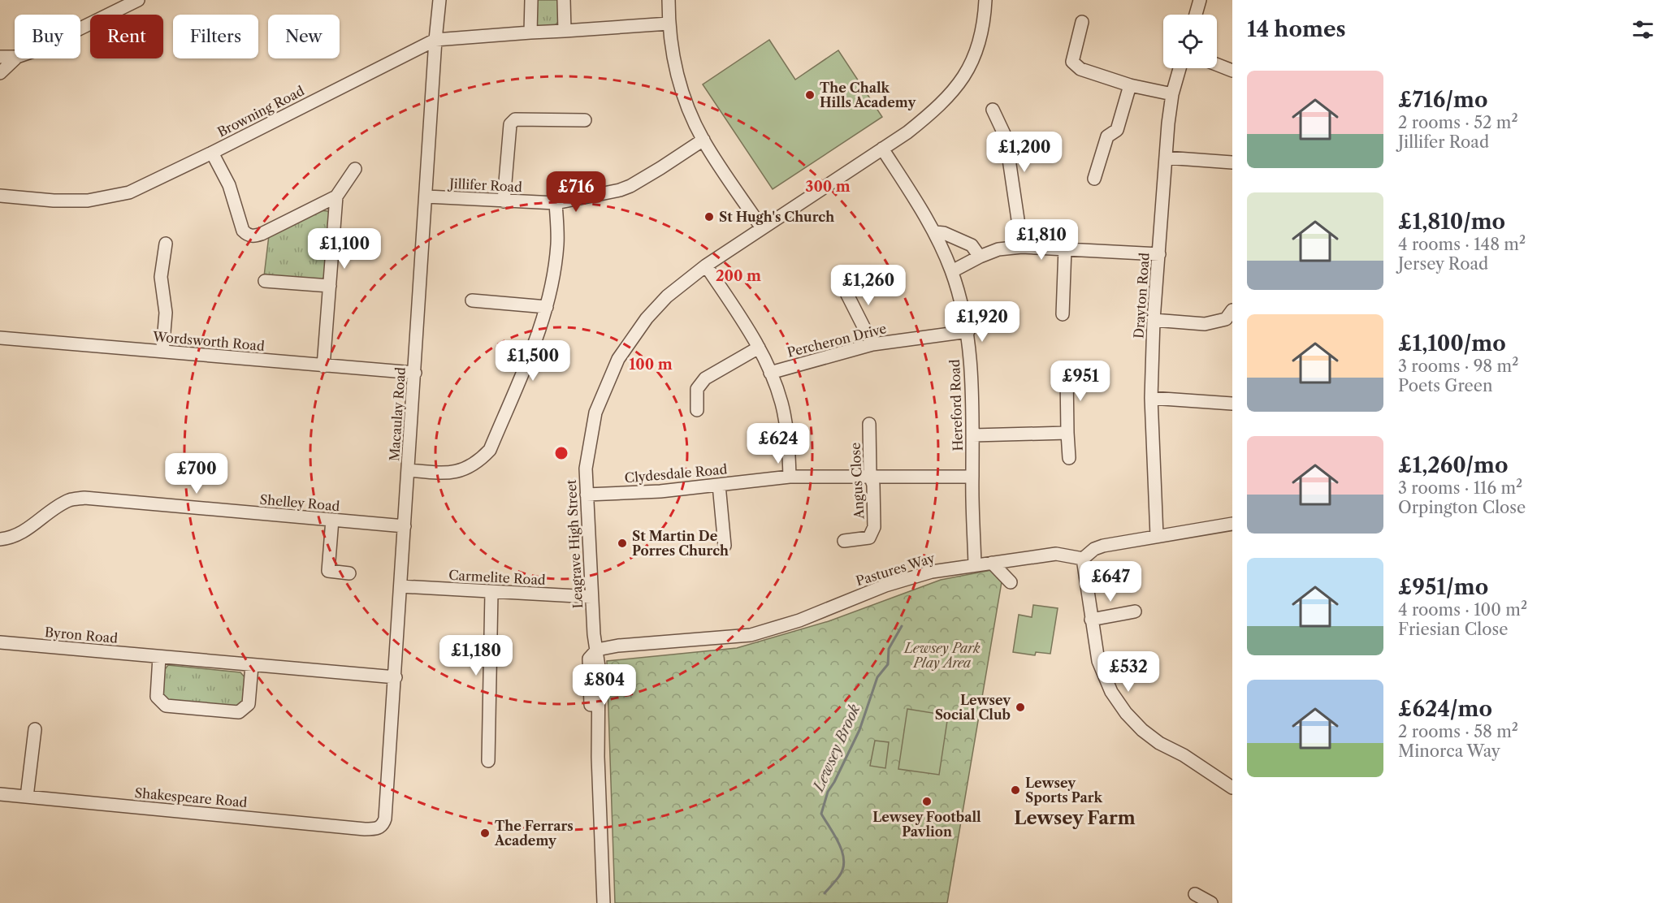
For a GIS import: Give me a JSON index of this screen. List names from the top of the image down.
{
  "streets": {
    "street": [
      "Browning Road",
      "Jillifer Road",
      "Drayton Road",
      "Percheron Drive",
      "Wordsworth Road",
      "Hereford Road",
      "Macaulay Road",
      "Clydesdale Road",
      "Angus Close",
      "Shelley Road",
      "Leagrave High Street",
      "Pastures Way",
      "Carmelite Road",
      "Byron Road",
      "Shakespeare Road"
    ]
  },
  "crossings": [
    ["Browning Road", "Macaulay Road"],
    ["Jillifer Road", "Macaulay Road"],
    ["Percheron Drive", "Hereford Road"],
    ["Wordsworth Road", "Macaulay Road"],
    ["Hereford Road", "Clydesdale Road"],
    ["Hereford Road", "Leagrave High Street"],
    ["Hereford Road", "Pastures Way"],
    ["Macaulay Road", "Shelley Road"],
    ["Macaulay Road", "Carmelite Road"],
    ["Macaulay Road", "Byron Road"],
    ["Macaulay Road", "Shakespeare Road"],
    ["Clydesdale Road", "Angus Close"],
    ["Clydesdale Road", "Leagrave High Street"],
    ["Leagrave High Street", "Pastures Way"],
    ["Leagrave High Street", "Carmelite Road"]
  ],
  "districts": ["Lewsey Farm"],
  "water": ["Lewsey Brook"],
  "parks": ["Lewsey Park Play Area"],
  "places": [
    "The Chalk Hills Academy",
    "St Hugh's Church",
    "St Martin De Porres Church",
    "Lewsey Social Club",
    "Lewsey Sports Park",
    "Lewsey Football Pavlion",
    "The Ferrars Academy"
  ],
  "page": {
    "heading": "14 homes",
    "chip": [
      "Buy",
      "Rent",
      "Filters",
      "New"
    ],
    "list": [
      {
        "name": "£716/mo",
        "note": "2 rooms · 52 m² · Jillifer Road"
      },
      {
        "name": "£1,810/mo",
        "note": "4 rooms · 148 m² · Jersey Road"
      },
      {
        "name": "£1,100/mo",
        "note": "3 rooms · 98 m² · Poets Green"
      },
      {
        "name": "£1,260/mo",
        "note": "3 rooms · 116 m² · Orpington Close"
      },
      {
        "name": "£951/mo",
        "note": "4 rooms · 100 m² · Friesian Close"
      },
      {
        "name": "£624/mo",
        "note": "2 rooms · 58 m² · Minorca Way"
      }
    ],
    "price": [
      "£1,200",
      "£716",
      "£1,810",
      "£1,100",
      "£1,260",
      "£1,920",
      "£1,500",
      "£951",
      "£624",
      "£700",
      "£647",
      "£1,180",
      "£532",
      "£804"
    ]
  },
  "rings": ["300 m", "200 m", "100 m"]
}
